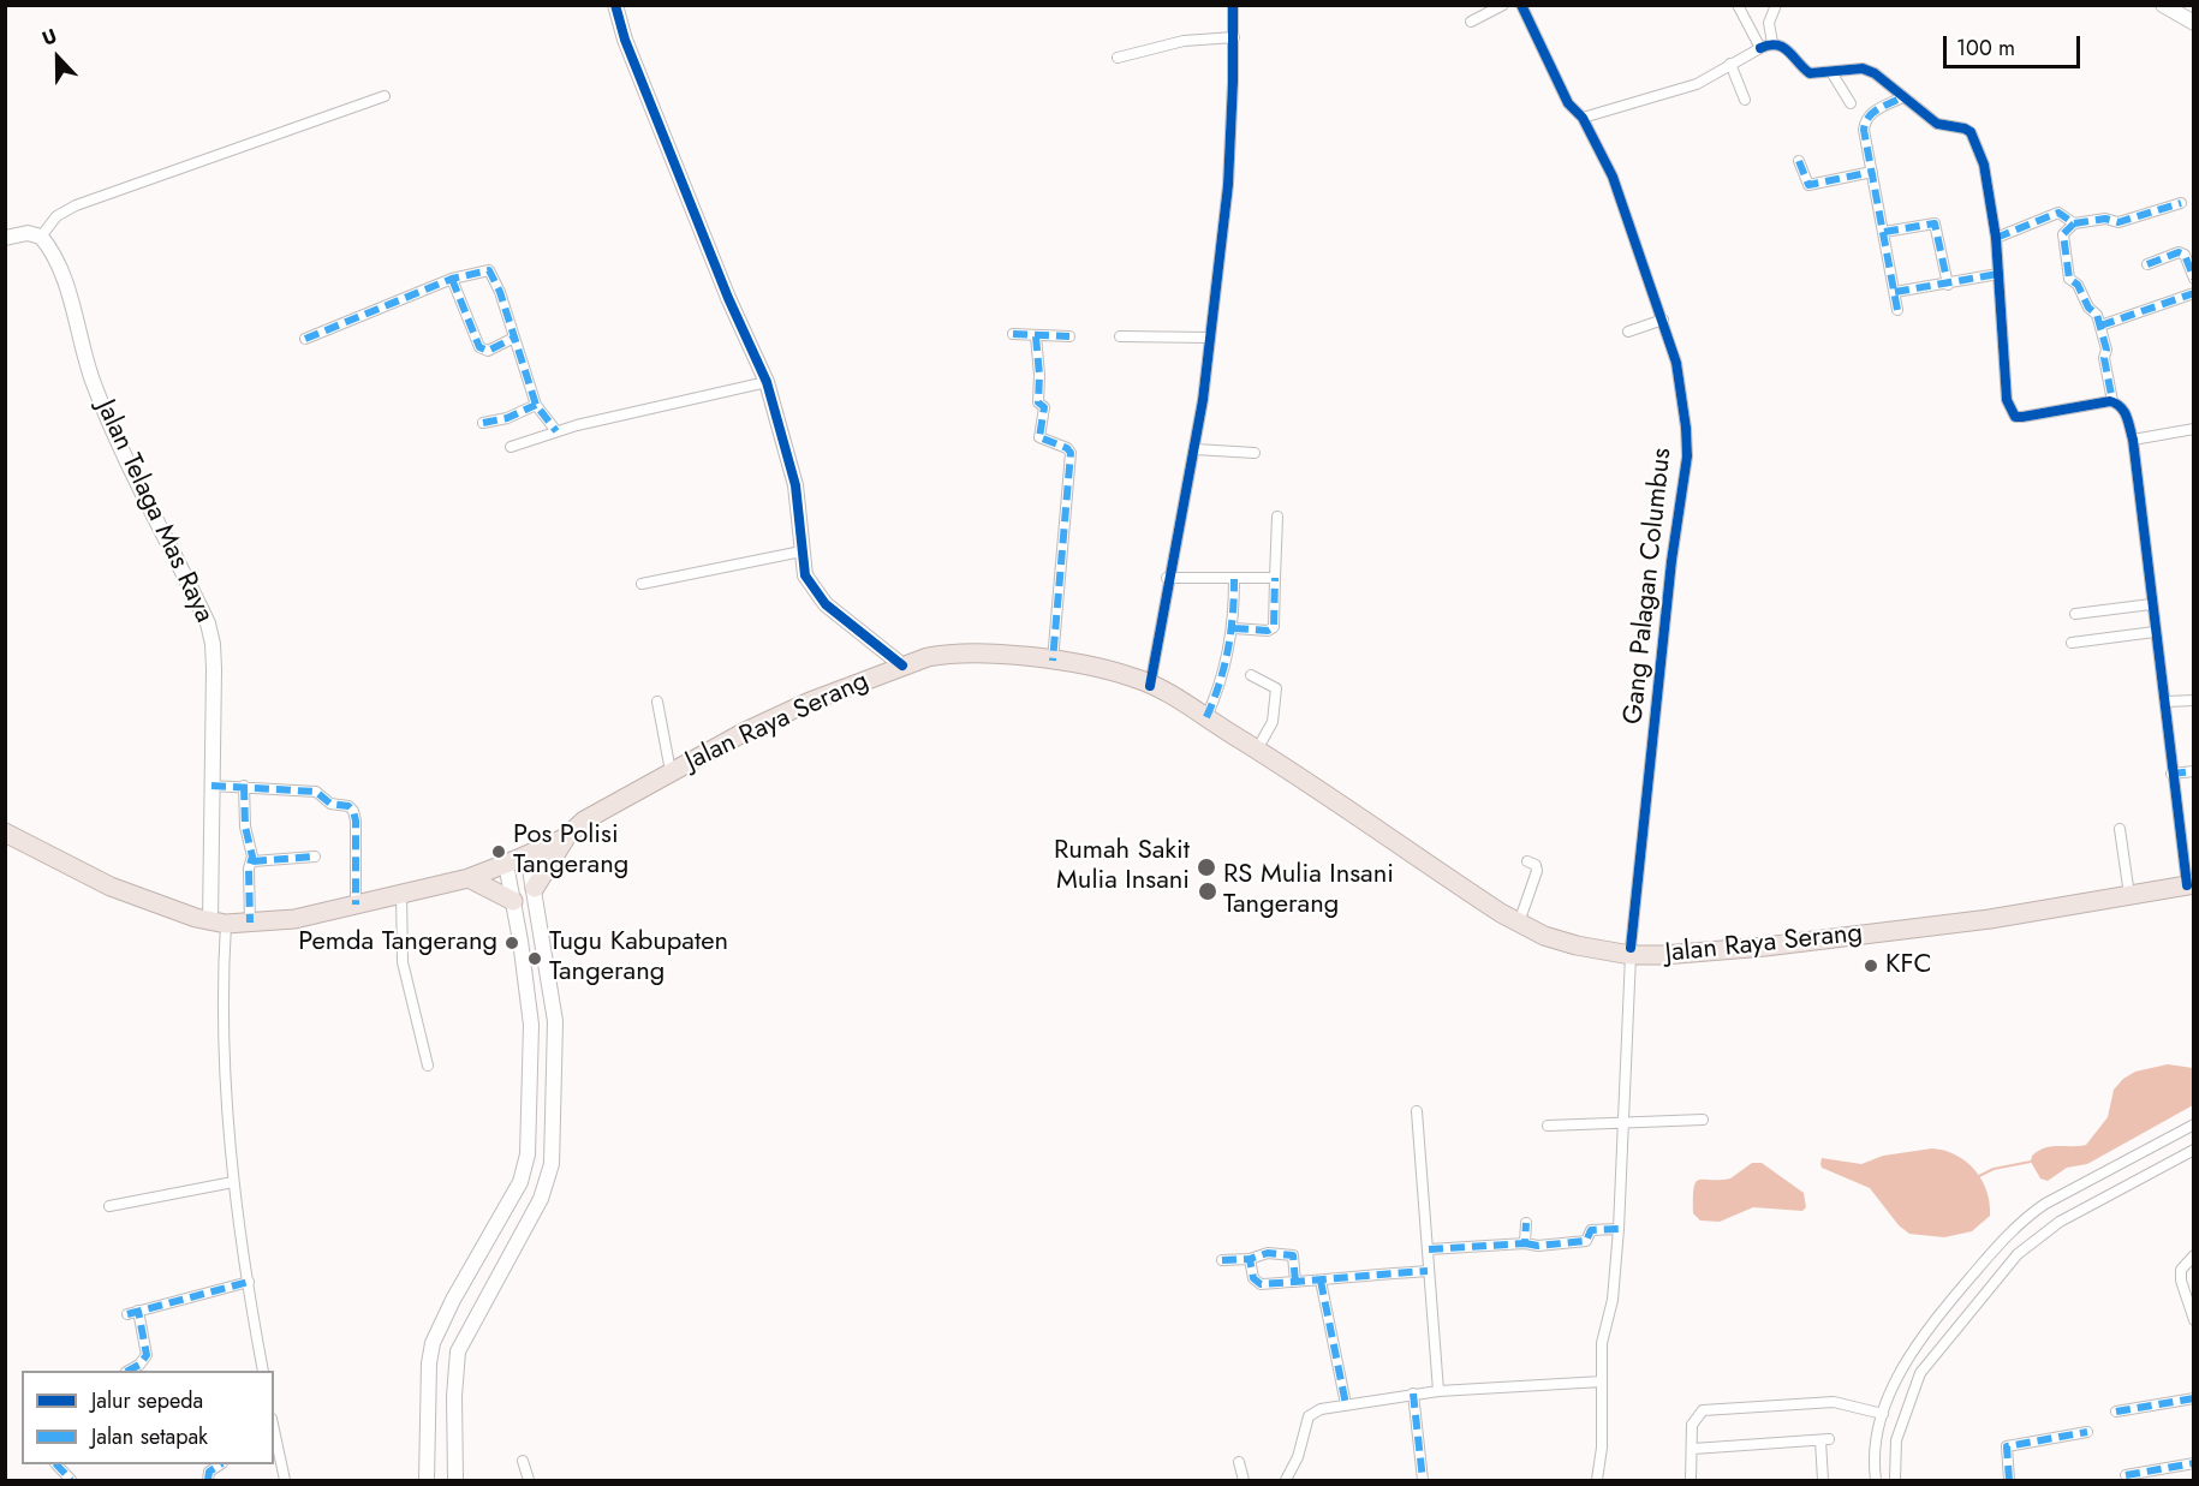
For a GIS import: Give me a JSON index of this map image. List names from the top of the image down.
{
  "streets": {
    "highway": ["Jalan Raya Serang"],
    "main road": ["Jalan Telaga Mas Raya"],
    "street": ["Gang Palagan Columbus"]
  },
  "crossings": [
    ["Jalan Telaga Mas Raya", "Jalan Raya Serang"],
    ["Gang Palagan Columbus", "Jalan Raya Serang"]
  ],
  "places": [
    "Pos Polisi Tangerang",
    "Rumah Sakit Mulia Insani",
    "RS Mulia Insani Tangerang",
    "Pemda Tangerang",
    "Tugu Kabupaten Tangerang",
    "KFC"
  ],
  "legend": ["Jalur sepeda", "Jalan setapak"],
  "scale_bar": "100 m",
  "north": "top"
}
